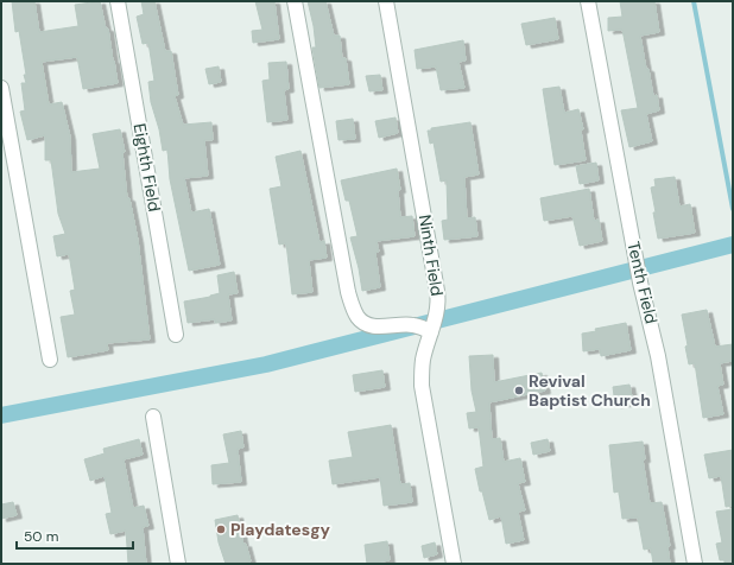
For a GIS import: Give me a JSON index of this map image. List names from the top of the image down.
{
  "streets": {
    "street": ["Eighth Field", "Ninth Field", "Tenth Field"]
  },
  "places": ["Revival Baptist Church", "Playdatesgy"],
  "scale_bar": "50 m"
}
